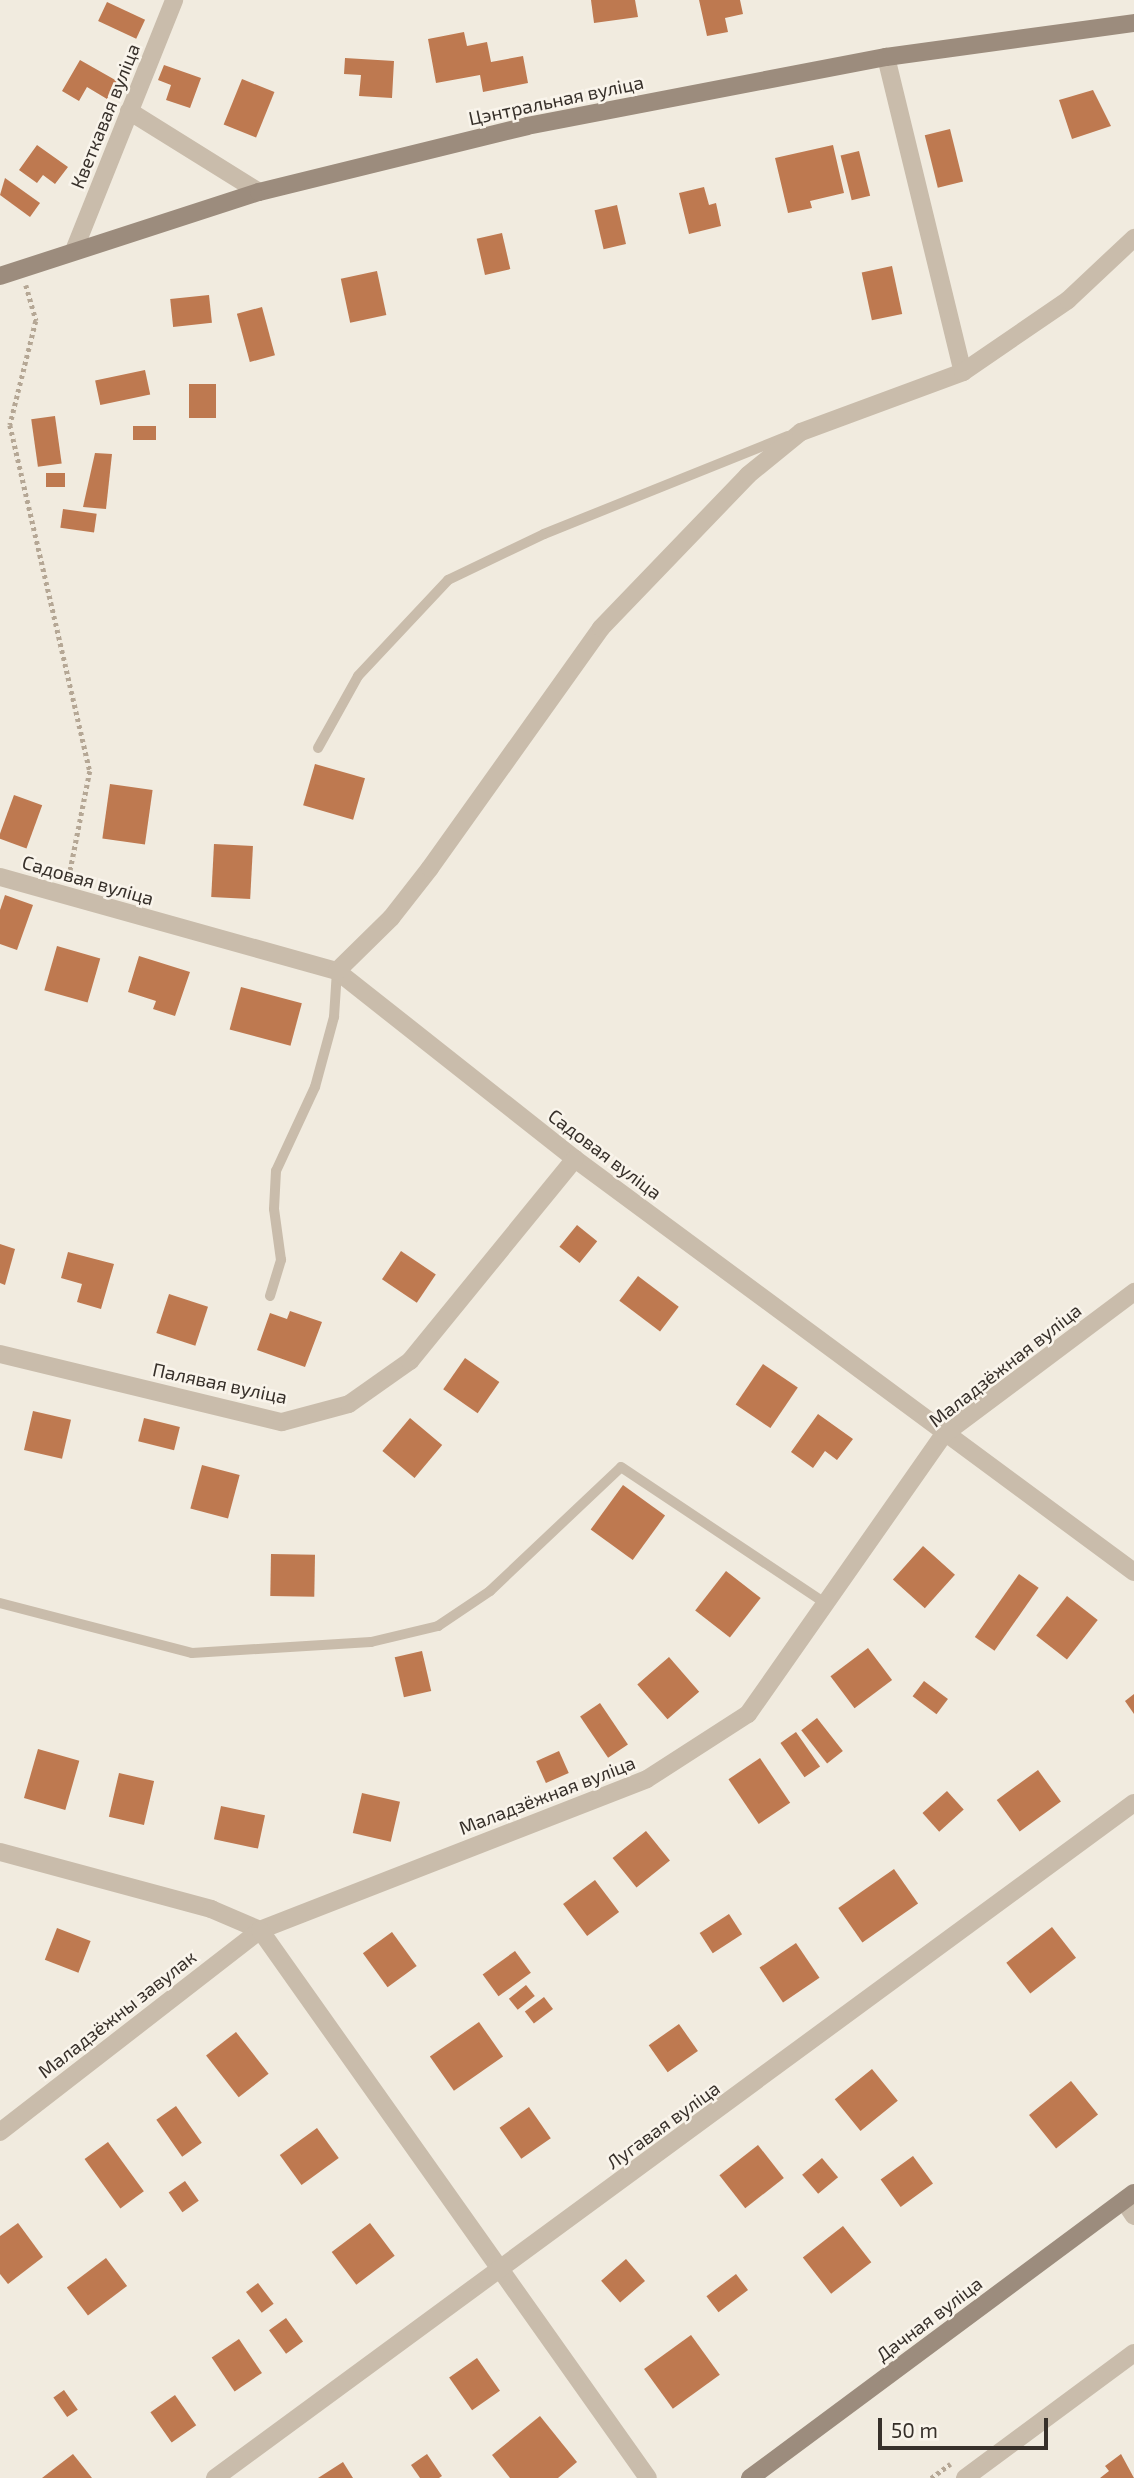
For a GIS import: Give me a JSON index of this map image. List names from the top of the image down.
{
  "streets": {
    "street": [
      "Цэнтральная вуліца",
      "Кветкавая вуліца",
      "Садовая вуліца",
      "Маладзёжная вуліца",
      "Палявая вуліца",
      "Маладзёжны завулак",
      "Лугавая вуліца",
      "Дачная вуліца"
    ]
  },
  "crossings": [
    ["Цэнтральная вуліца", "Кветкавая вуліца"],
    ["Садовая вуліца", "Маладзёжная вуліца"],
    ["Садовая вуліца", "Палявая вуліца"],
    ["Маладзёжная вуліца", "Маладзёжны завулак"]
  ],
  "scale_bar": "50 m"
}
